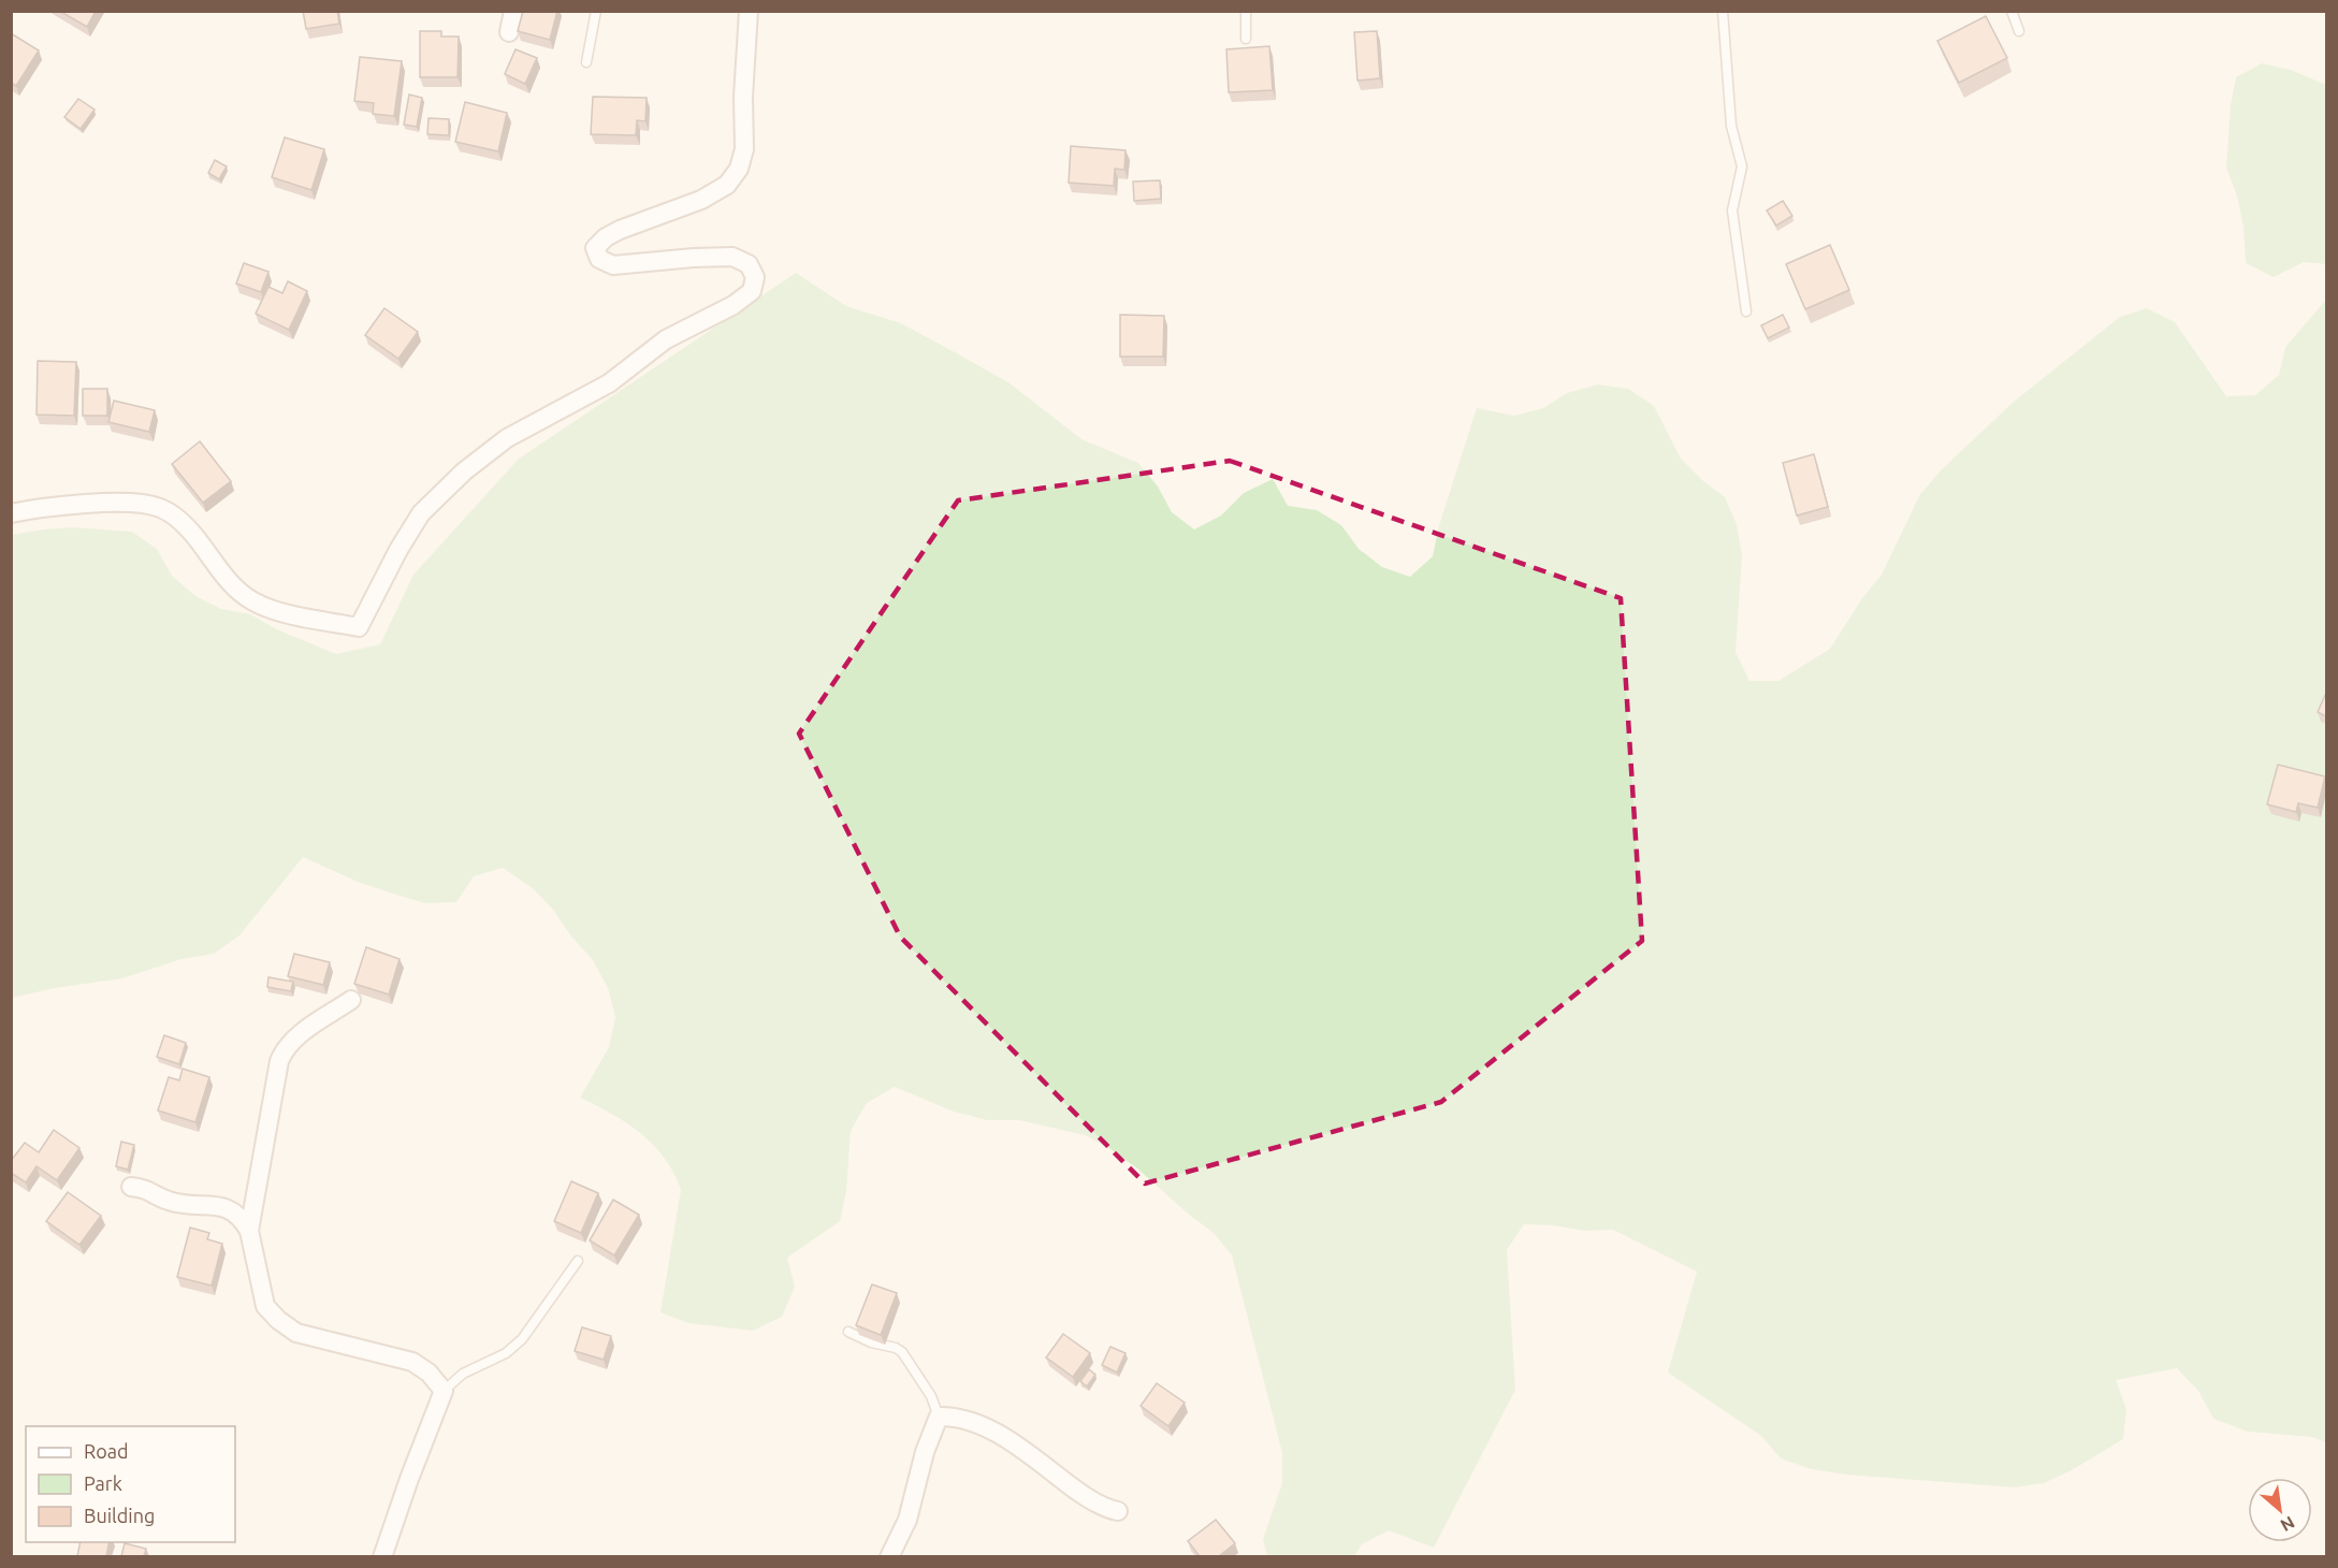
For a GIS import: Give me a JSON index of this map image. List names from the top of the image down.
{
  "legend": ["Road", "Park", "Building"],
  "north": "bottom right"
}
